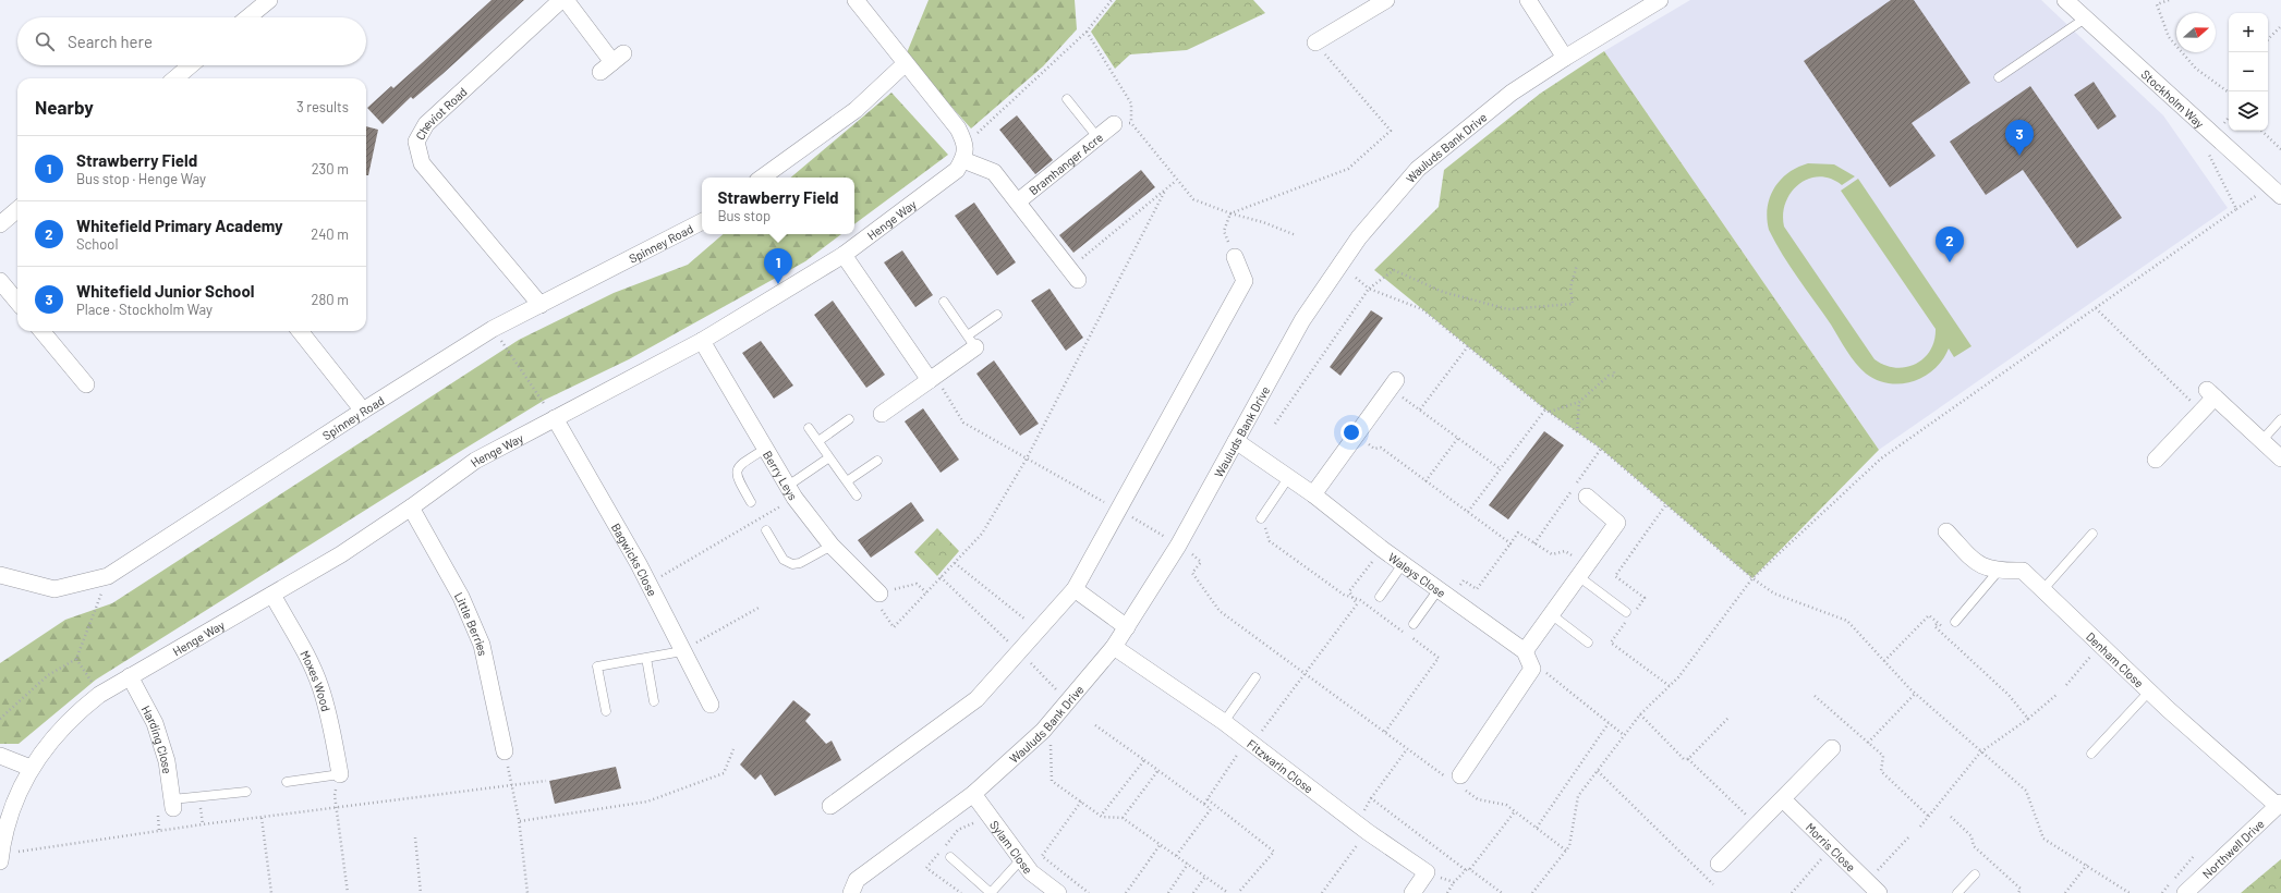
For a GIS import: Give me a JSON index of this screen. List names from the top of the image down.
{
  "streets": {
    "street": [
      "Stockholm Way",
      "Cheviot Road",
      "Wauluds Bank Drive",
      "Bramhanger Acre",
      "Henge Way",
      "Spinney Road",
      "Berry Leys",
      "Bagwicks Close",
      "Waleys Close",
      "Little Berries",
      "Denham Close",
      "Moxes Wood",
      "Harding Close",
      "Fitzwarin Close",
      "Sylam Close",
      "Morris Close",
      "Northwell Drive"
    ]
  },
  "crossings": [
    ["Cheviot Road", "Spinney Road"],
    ["Wauluds Bank Drive", "Waleys Close"],
    ["Wauluds Bank Drive", "Fitzwarin Close"],
    ["Wauluds Bank Drive", "Sylam Close"],
    ["Bramhanger Acre", "Henge Way"],
    ["Henge Way", "Berry Leys"],
    ["Henge Way", "Bagwicks Close"],
    ["Henge Way", "Little Berries"],
    ["Henge Way", "Moxes Wood"],
    ["Henge Way", "Harding Close"],
    ["Denham Close", "Northwell Drive"]
  ],
  "north": "right",
  "page": {
    "map_buttons": ["+", "−"],
    "search": "Search here",
    "heading": ["Nearby", "3 results"],
    "pins": ["3", "2", "1"],
    "list": [
      {
        "mark": "1",
        "name": "Strawberry Field",
        "note": "Bus stop · Henge Way",
        "value": "230 m"
      },
      {
        "mark": "2",
        "name": "Whitefield Primary Academy",
        "note": "School",
        "value": "240 m"
      },
      {
        "mark": "3",
        "name": "Whitefield Junior School",
        "note": "Place · Stockholm Way",
        "value": "280 m"
      }
    ],
    "popup": ["Strawberry Field", "Bus stop"]
  }
}
